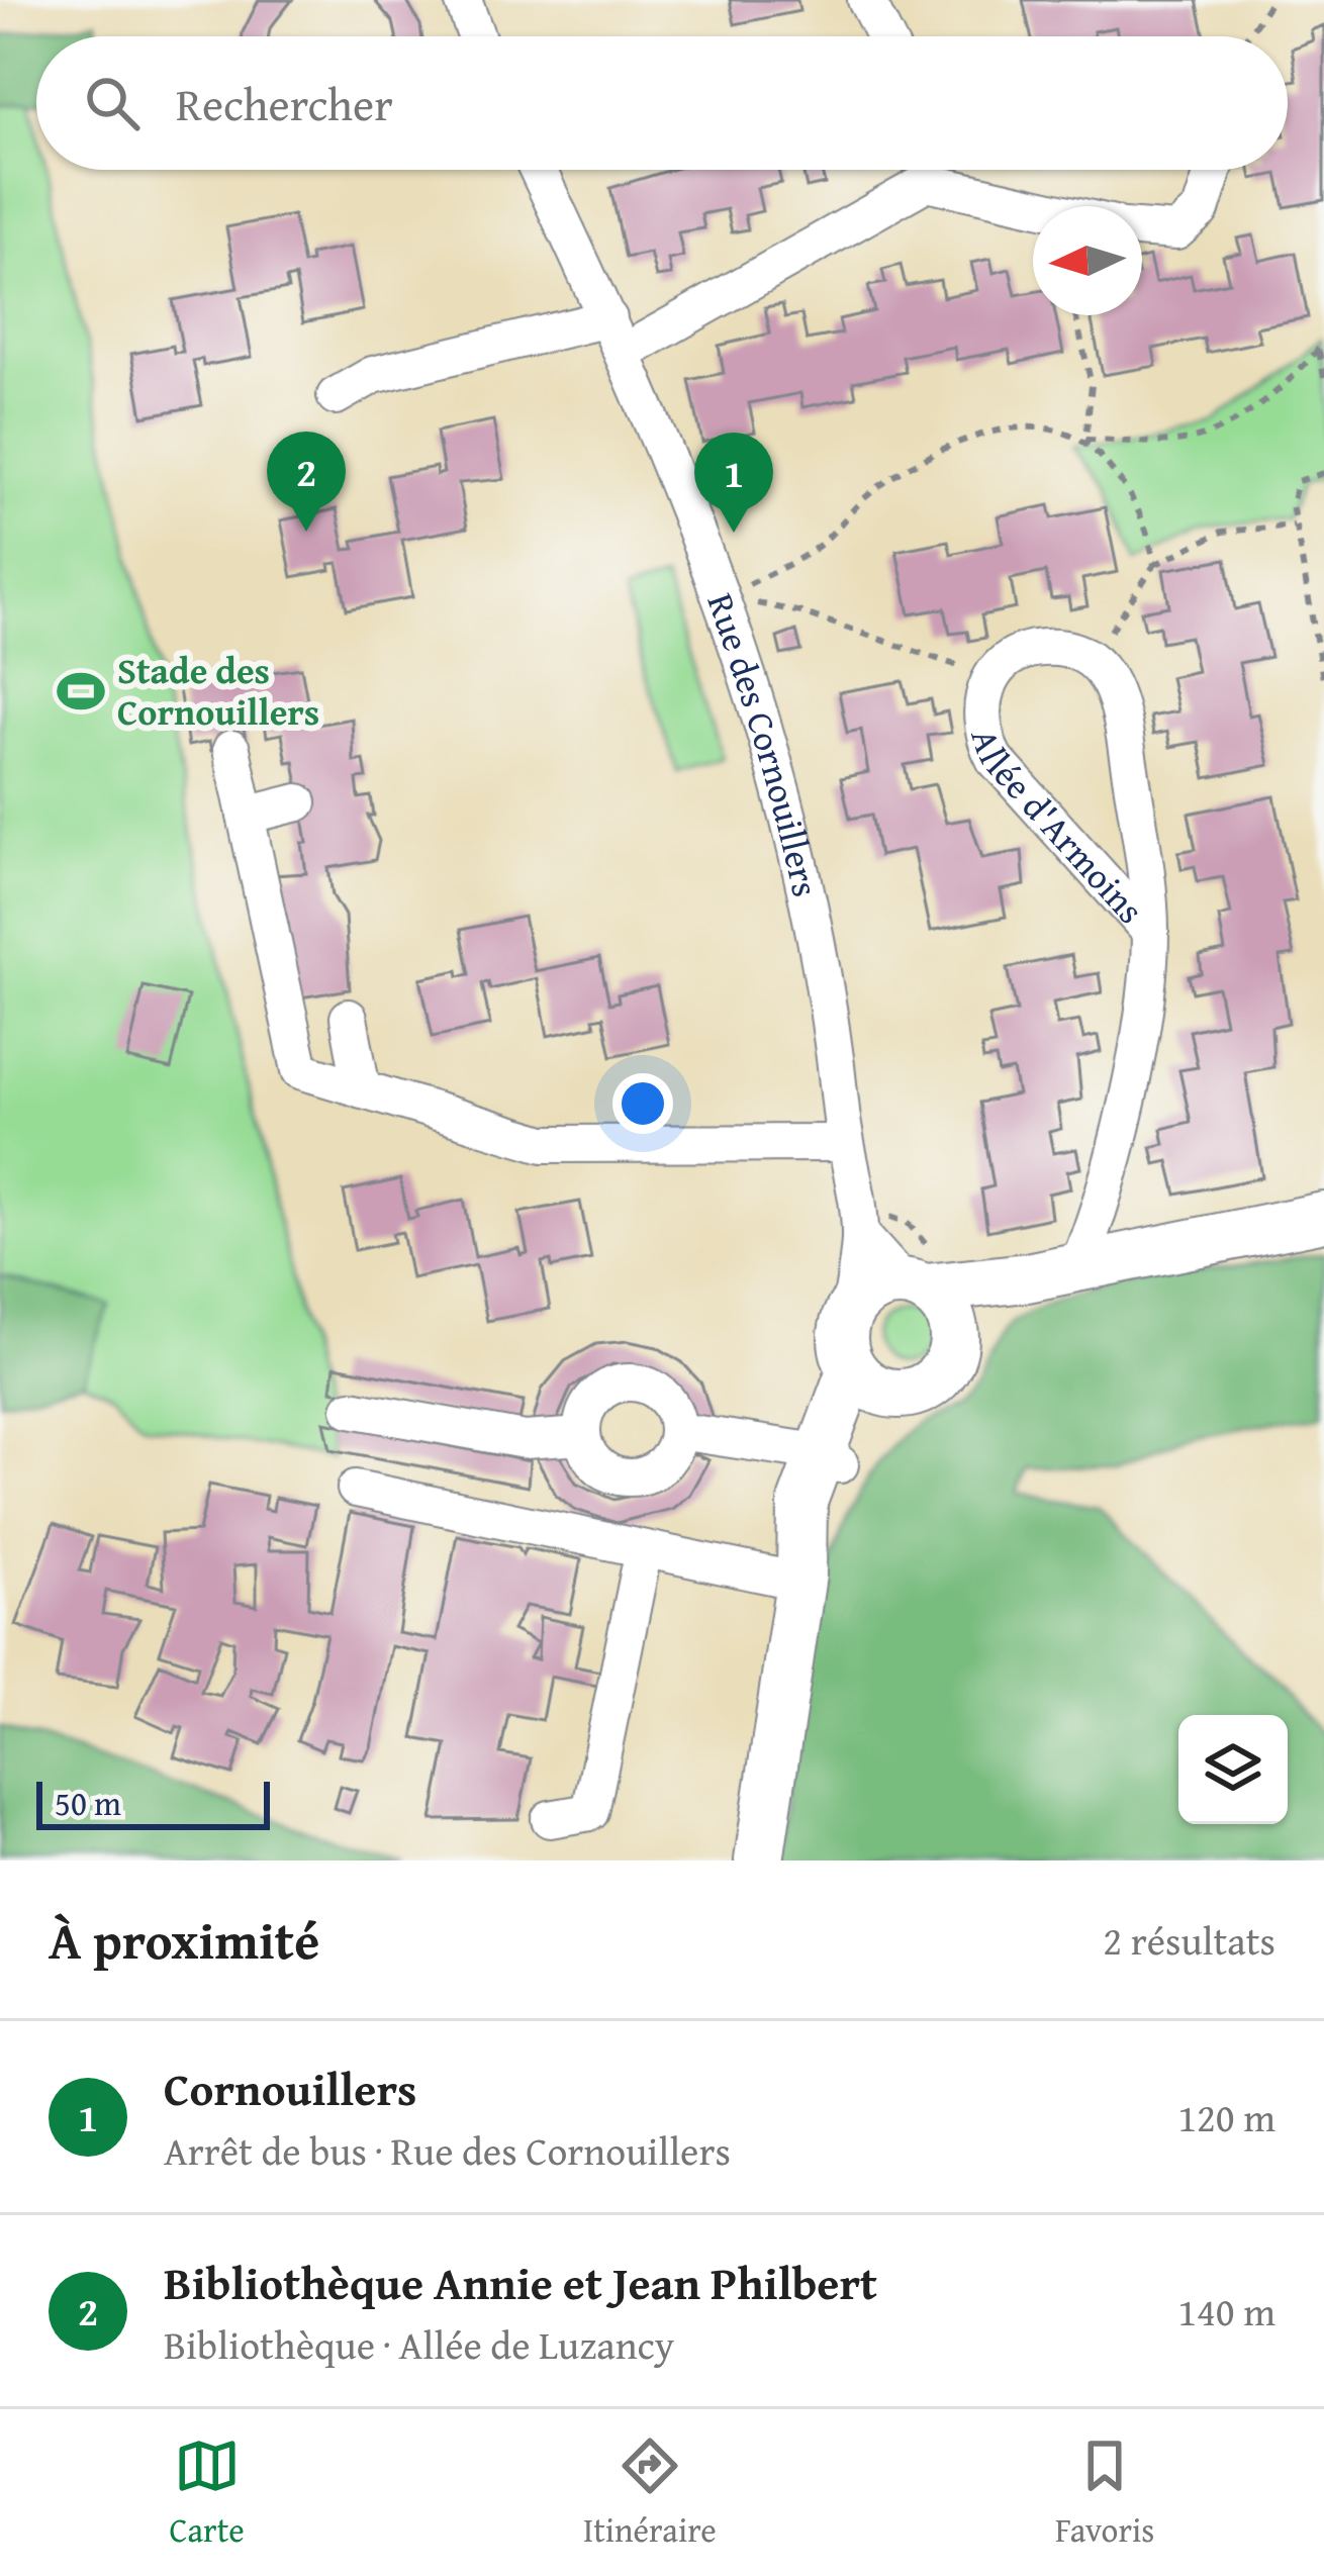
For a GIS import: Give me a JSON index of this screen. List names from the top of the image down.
{
  "streets": {
    "street": ["Rue des Cornouillers", "Allée d'Armoins"]
  },
  "places": {
    "sports": ["Stade des Cornouillers"]
  },
  "scale_bar": "50 m",
  "north": "left",
  "page": {
    "search": "Rechercher",
    "pins": ["2", "1"],
    "scale": "50 m",
    "heading": ["À proximité", "2 résultats"],
    "list": [
      {
        "mark": "1",
        "name": "Cornouillers",
        "note": "Arrêt de bus · Rue des Cornouillers",
        "value": "120 m"
      },
      {
        "mark": "2",
        "name": "Bibliothèque Annie et Jean Philbert",
        "note": "Bibliothèque · Allée de Luzancy",
        "value": "140 m"
      }
    ],
    "nav": ["Carte", "Itinéraire", "Favoris"]
  }
}
